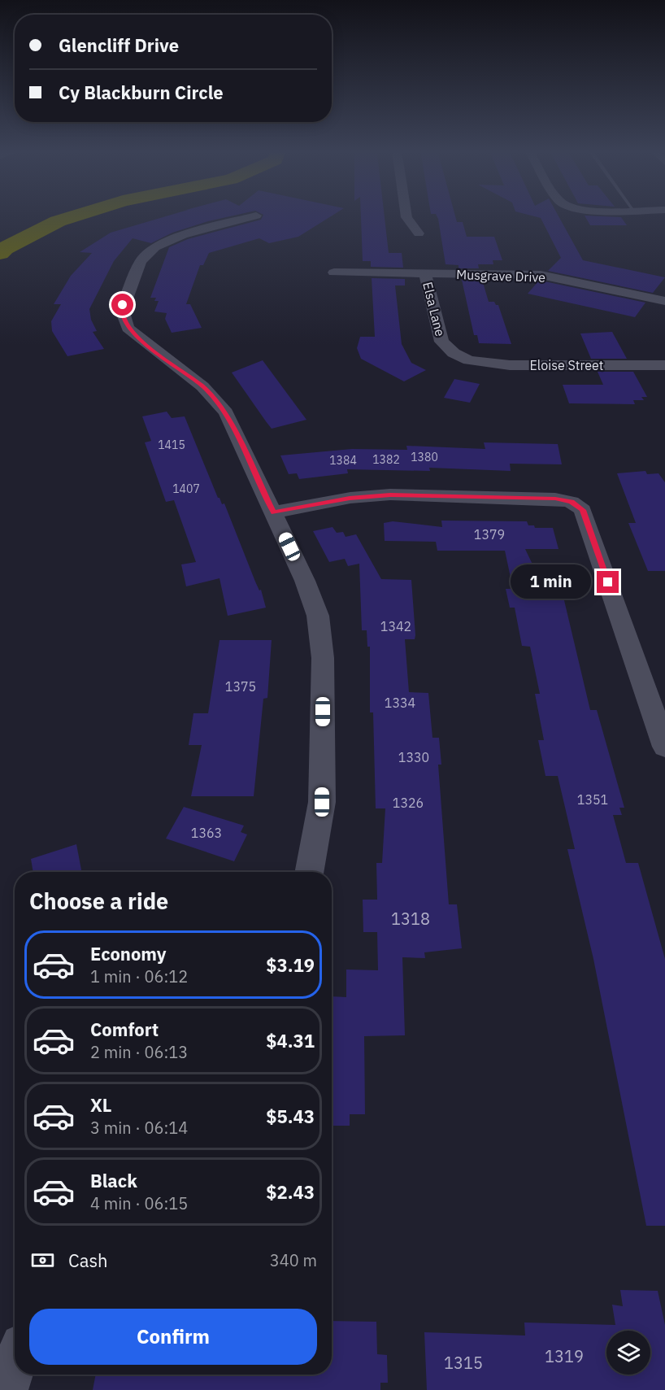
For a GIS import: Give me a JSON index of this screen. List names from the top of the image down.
{
  "streets": {
    "street": ["Musgrave Drive", "Elsa Lane", "Eloise Street"]
  },
  "crossings": [
    ["Musgrave Drive", "Elsa Lane"],
    ["Elsa Lane", "Eloise Street"]
  ],
  "house_numbers": [
    "1415",
    "1380",
    "1382",
    "1384",
    "1407",
    "1379",
    "1342",
    "1375",
    "1334",
    "1330",
    "1351",
    "1326",
    "1363",
    "1318",
    "1319",
    "1315"
  ],
  "page": {
    "banner": ["Glencliff Drive", "Cy Blackburn Circle"],
    "bubble": "1 min",
    "heading": "Choose a ride",
    "list": [
      {
        "name": "Economy",
        "note": "1 min · 06:12",
        "value": "$3.19"
      },
      {
        "name": "Comfort",
        "note": "2 min · 06:13",
        "value": "$4.31"
      },
      {
        "name": "XL",
        "note": "3 min · 06:14",
        "value": "$5.43"
      },
      {
        "name": "Black",
        "note": "4 min · 06:15",
        "value": "$2.43"
      }
    ],
    "pay": ["Cash", "340 m"],
    "buttons": "Confirm"
  }
}
